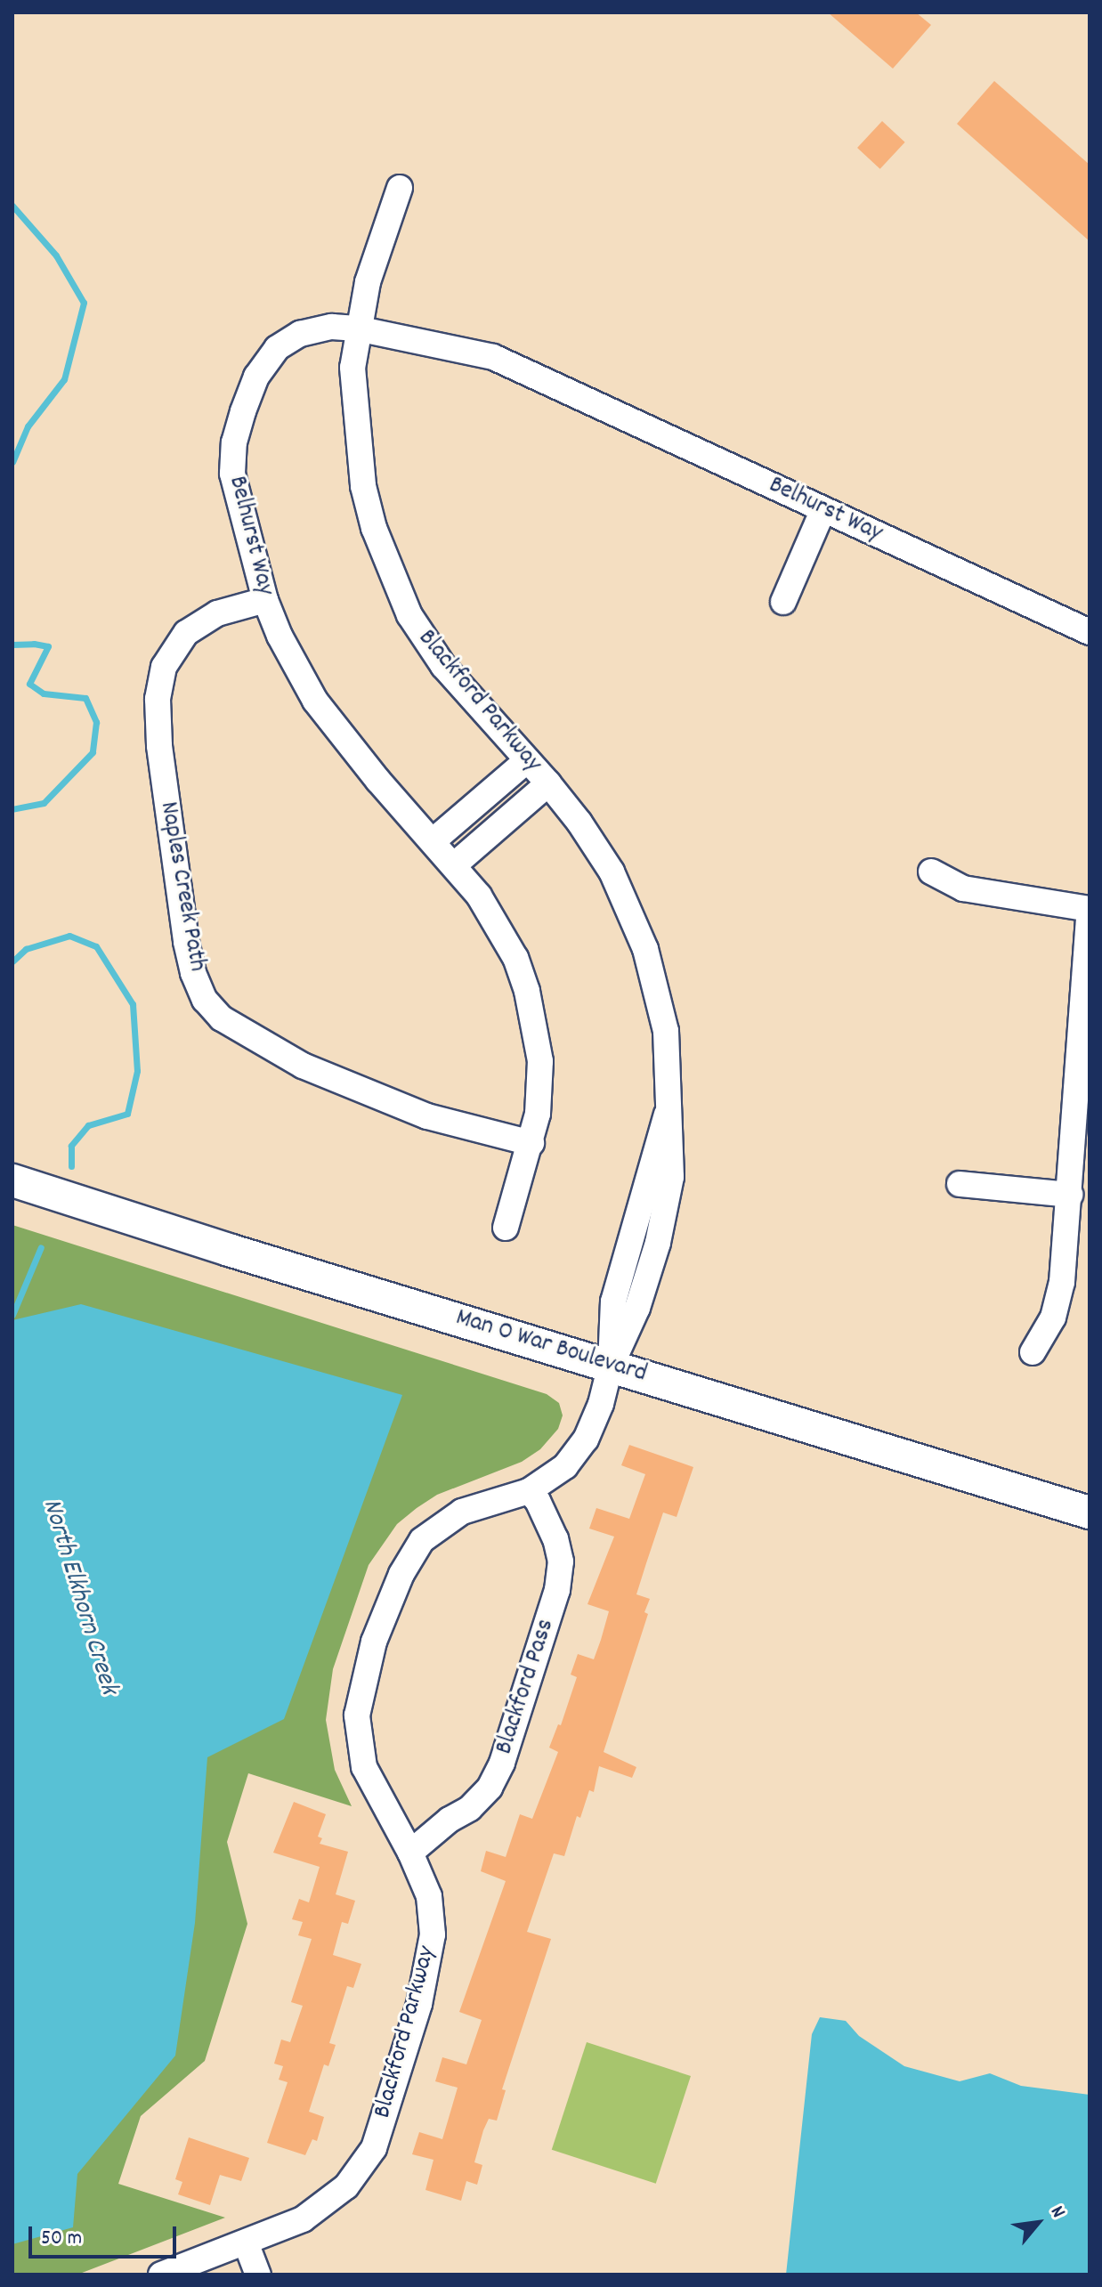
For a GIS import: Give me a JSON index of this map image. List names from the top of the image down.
{
  "streets": {
    "main road": ["Man O War Boulevard"],
    "street": [
      "Belhurst Way",
      "Blackford Parkway",
      "Naples Creek Path",
      "Blackford Pass"
    ]
  },
  "crossings": [
    ["Belhurst Way", "Blackford Parkway"],
    ["Belhurst Way", "Naples Creek Path"],
    ["Blackford Parkway", "Man O War Boulevard"],
    ["Blackford Parkway", "Blackford Pass"]
  ],
  "water": ["North Elkhorn Creek"],
  "scale_bar": "50 m",
  "north": "top right"
}
